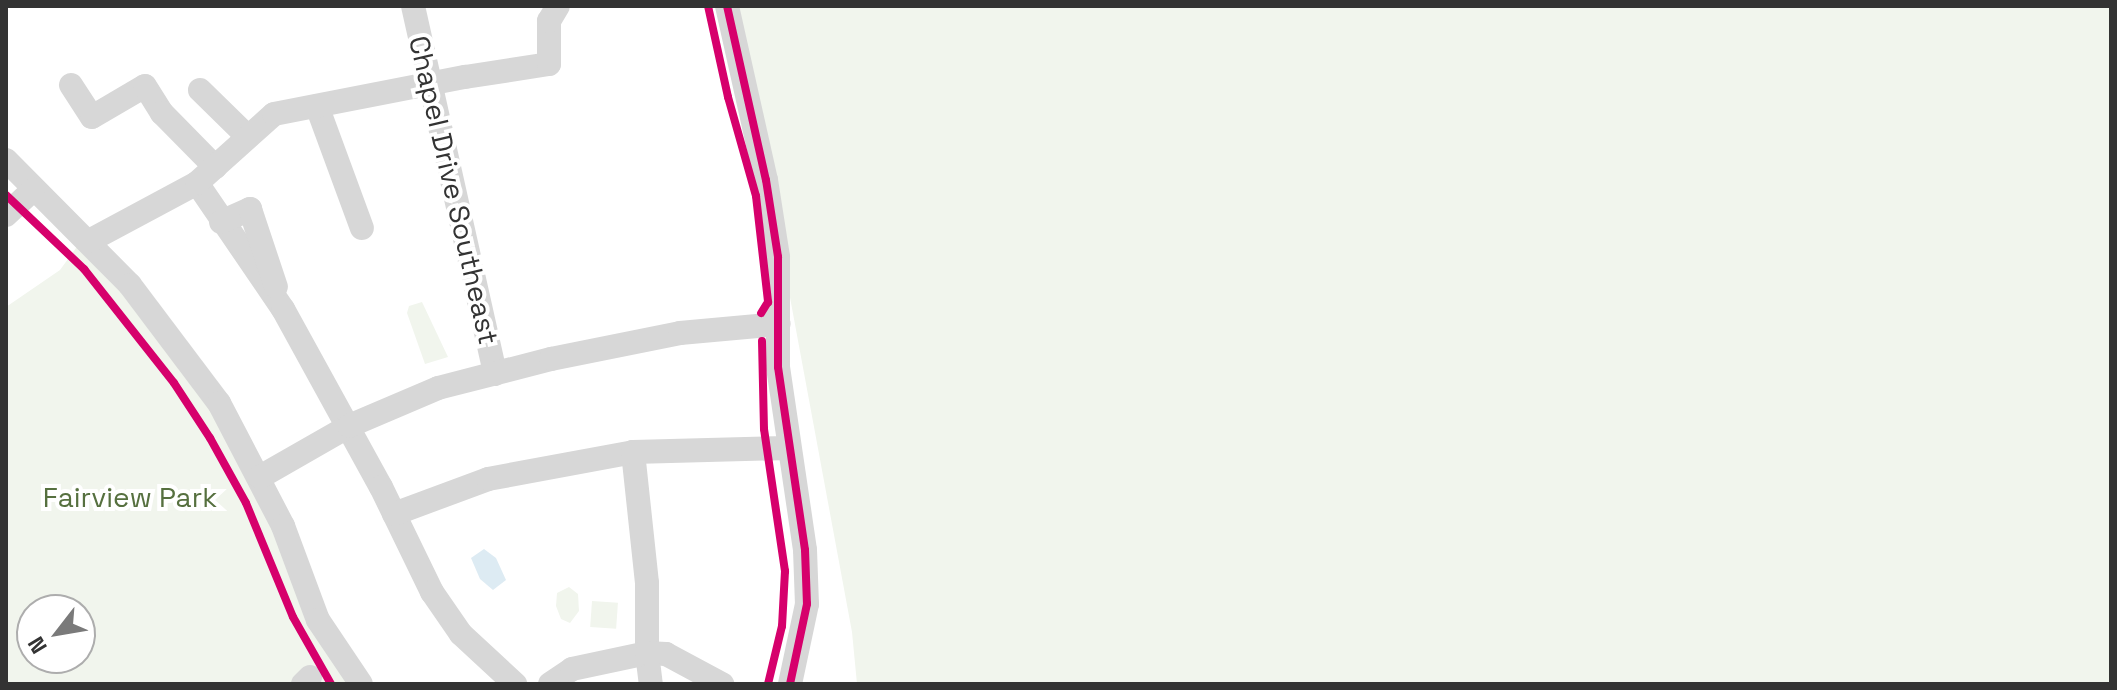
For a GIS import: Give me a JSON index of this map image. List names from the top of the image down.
{
  "streets": {
    "street": ["Chapel Drive Southeast"]
  },
  "parks": ["Fairview Park"],
  "north": "bottom left"
}
